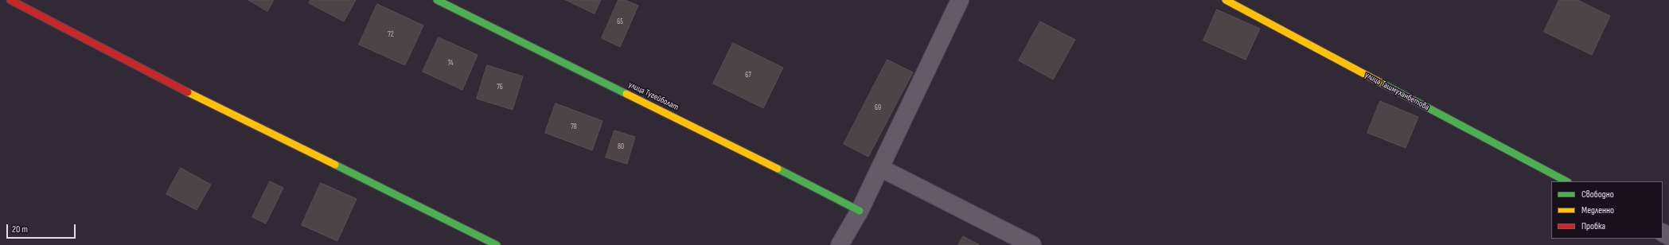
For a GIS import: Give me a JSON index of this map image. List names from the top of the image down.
{
  "streets": {
    "street": ["улица Ташмуханбетова", "улица Тугейболат"]
  },
  "house_numbers": [
    "65",
    "72",
    "74",
    "67",
    "76",
    "69",
    "78",
    "80"
  ],
  "legend": ["Свободно", "Медленно", "Пробка"],
  "scale_bar": "20 m"
}
